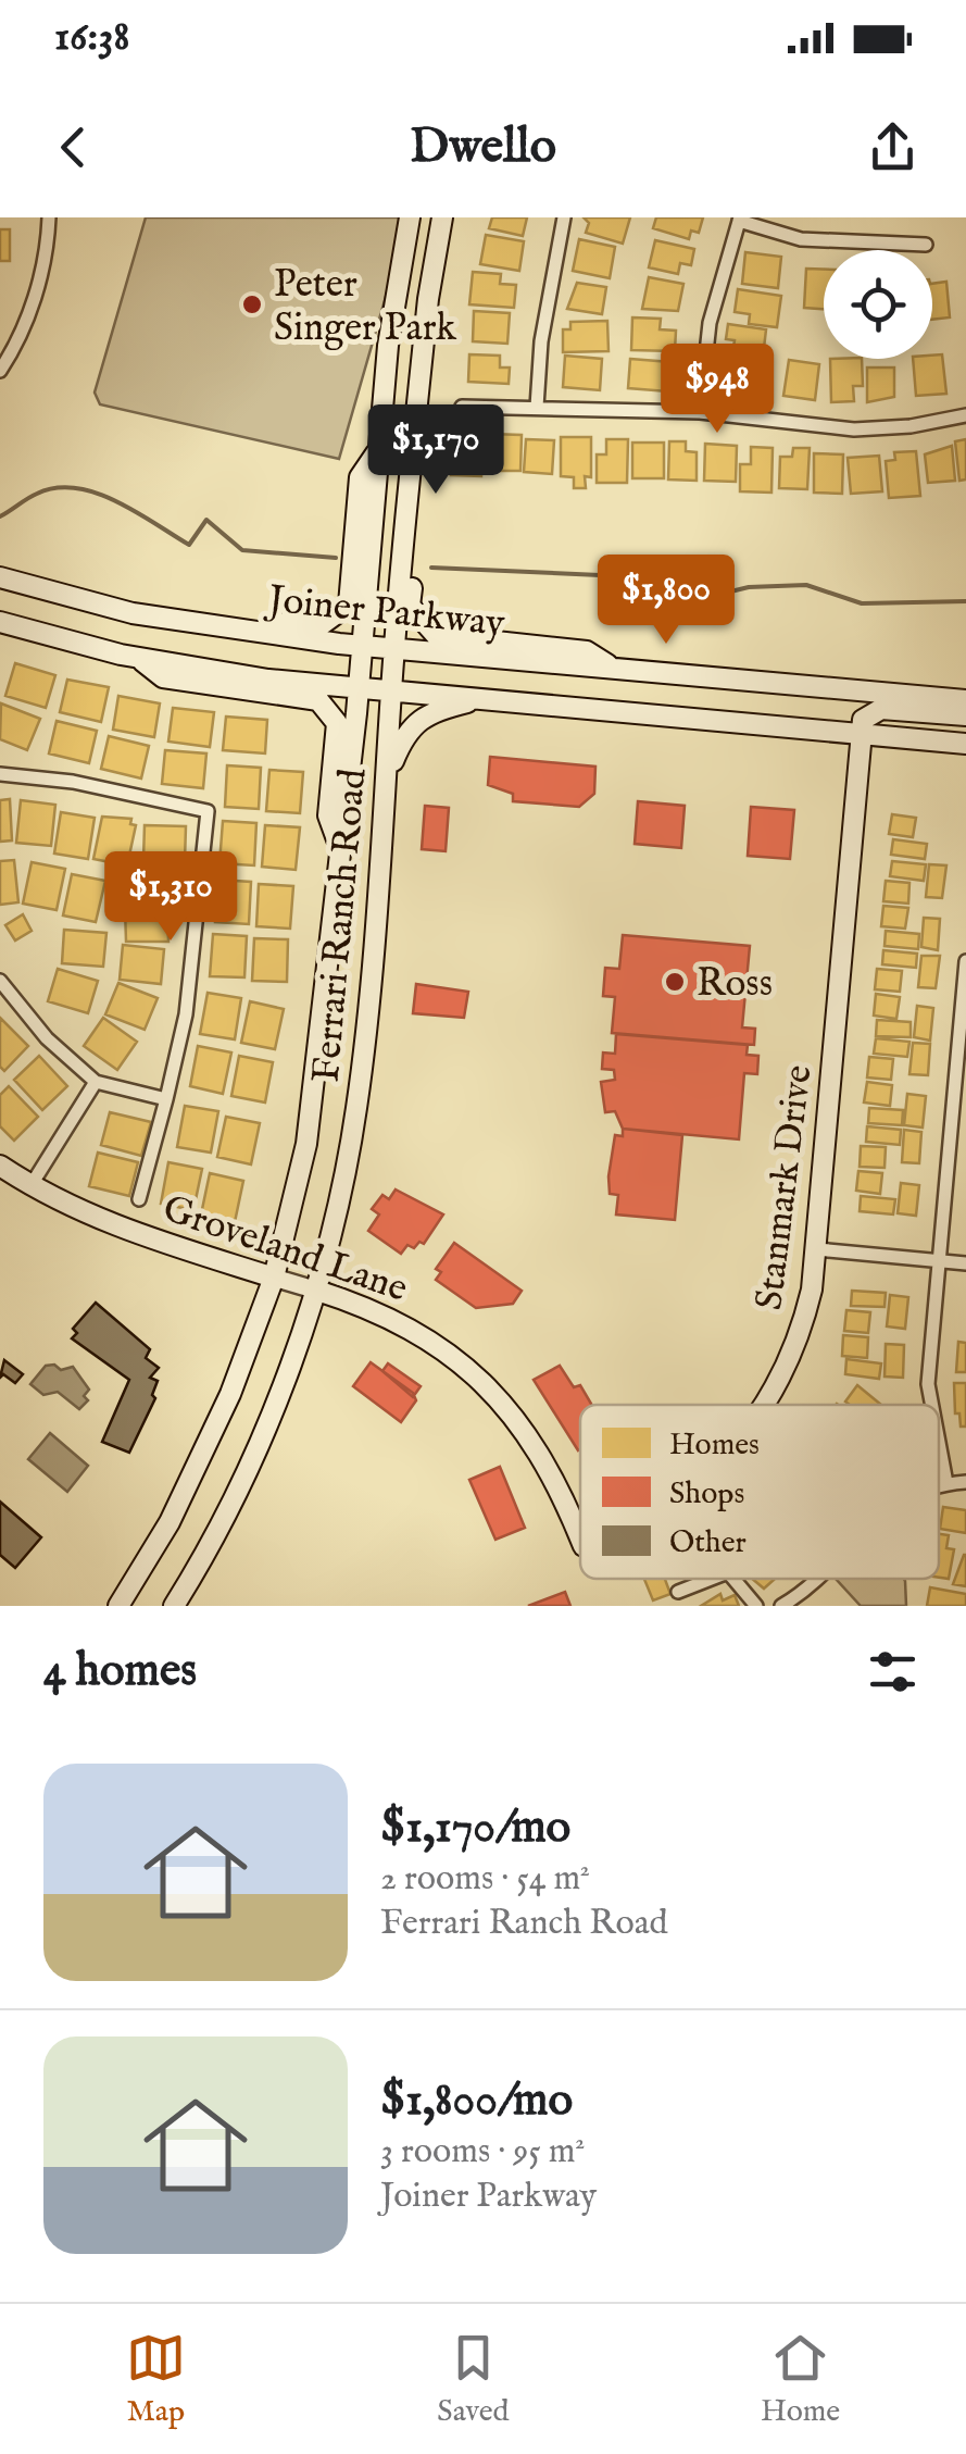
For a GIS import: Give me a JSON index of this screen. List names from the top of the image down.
{
  "streets": {
    "main road": [
      "Joiner Parkway",
      "Ferrari Ranch Road",
      "Stanmark Drive",
      "Groveland Lane"
    ]
  },
  "crossings": [
    ["Joiner Parkway", "Ferrari Ranch Road"],
    ["Joiner Parkway", "Stanmark Drive"],
    ["Ferrari Ranch Road", "Groveland Lane"]
  ],
  "places": ["Peter Singer Park", "Ross"],
  "legend": ["Homes", "Shops", "Other"],
  "page": {
    "status": "16:38",
    "header": "Dwello",
    "price": [
      "$948",
      "$1,170",
      "$1,800",
      "$1,310"
    ],
    "heading": "4 homes",
    "list": [
      {
        "name": "$1,170/mo",
        "note": "2 rooms · 54 m² · Ferrari Ranch Road"
      },
      {
        "name": "$1,800/mo",
        "note": "3 rooms · 95 m² · Joiner Parkway"
      }
    ],
    "tabs": ["Map", "Saved", "Home"]
  }
}
